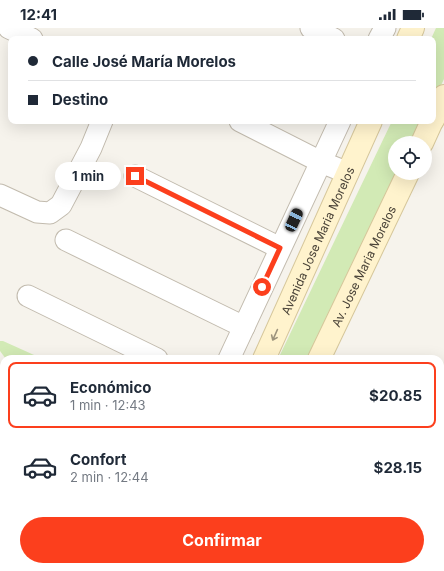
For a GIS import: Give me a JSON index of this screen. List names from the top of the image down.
{
  "streets": {
    "main road": ["Avenida Jose Maria Morelos", "Av. Jose Maria Morelos"]
  },
  "one_way": ["Avenida Jose Maria Morelos"],
  "page": {
    "status": "12:41",
    "banner": ["Calle José María Morelos", "Destino"],
    "bubble": "1 min",
    "list": [
      {
        "name": "Económico",
        "note": "1 min · 12:43",
        "value": "$20.85"
      },
      {
        "name": "Confort",
        "note": "2 min · 12:44",
        "value": "$28.15"
      }
    ],
    "buttons": "Confirmar"
  }
}
